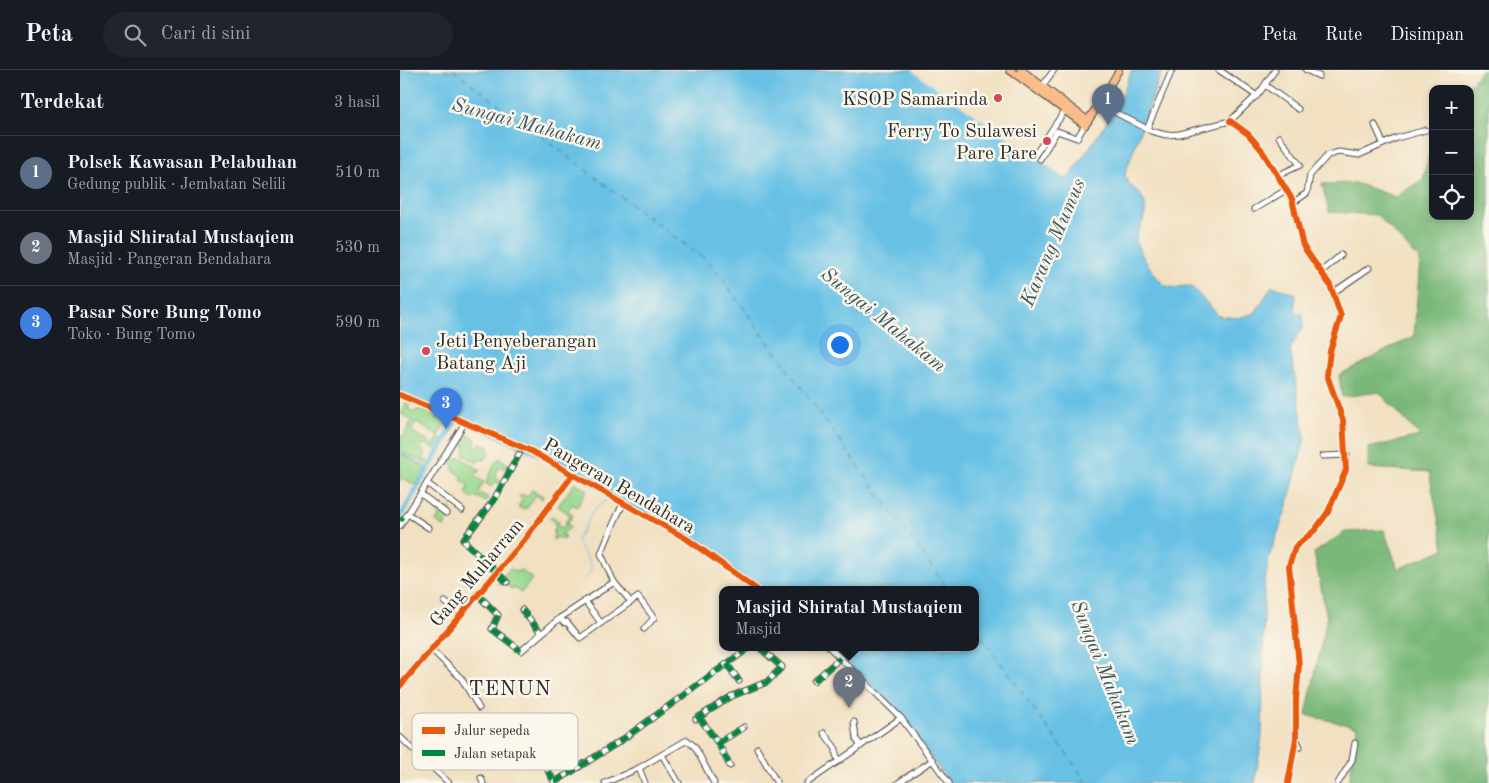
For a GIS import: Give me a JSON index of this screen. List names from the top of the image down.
{
  "streets": {
    "street": ["Pangeran Bendahara", "Gang Muharram"]
  },
  "crossings": [
    ["Pangeran Bendahara", "Gang Muharram"]
  ],
  "districts": ["TENUN"],
  "water": ["Sungai Mahakam", "Karang Mumus"],
  "places": ["KSOP Samarinda", "Ferry To Sulawesi Pare Pare", "Jeti Penyeberangan Batang Aji"],
  "legend": ["Jalur sepeda", "Jalan setapak"],
  "page": {
    "header": "Peta",
    "search": "Cari di sini",
    "nav": ["Peta", "Rute", "Disimpan"],
    "heading": ["Terdekat", "3 hasil"],
    "pins": ["1", "3", "2"],
    "map_buttons": ["+", "−"],
    "list": [
      {
        "mark": "1",
        "name": "Polsek Kawasan Pelabuhan",
        "note": "Gedung publik · Jembatan Selili",
        "value": "510 m"
      },
      {
        "mark": "2",
        "name": "Masjid Shiratal Mustaqiem",
        "note": "Masjid · Pangeran Bendahara",
        "value": "530 m"
      },
      {
        "mark": "3",
        "name": "Pasar Sore Bung Tomo",
        "note": "Toko · Bung Tomo",
        "value": "590 m"
      }
    ],
    "popup": ["Masjid Shiratal Mustaqiem", "Masjid"]
  }
}
